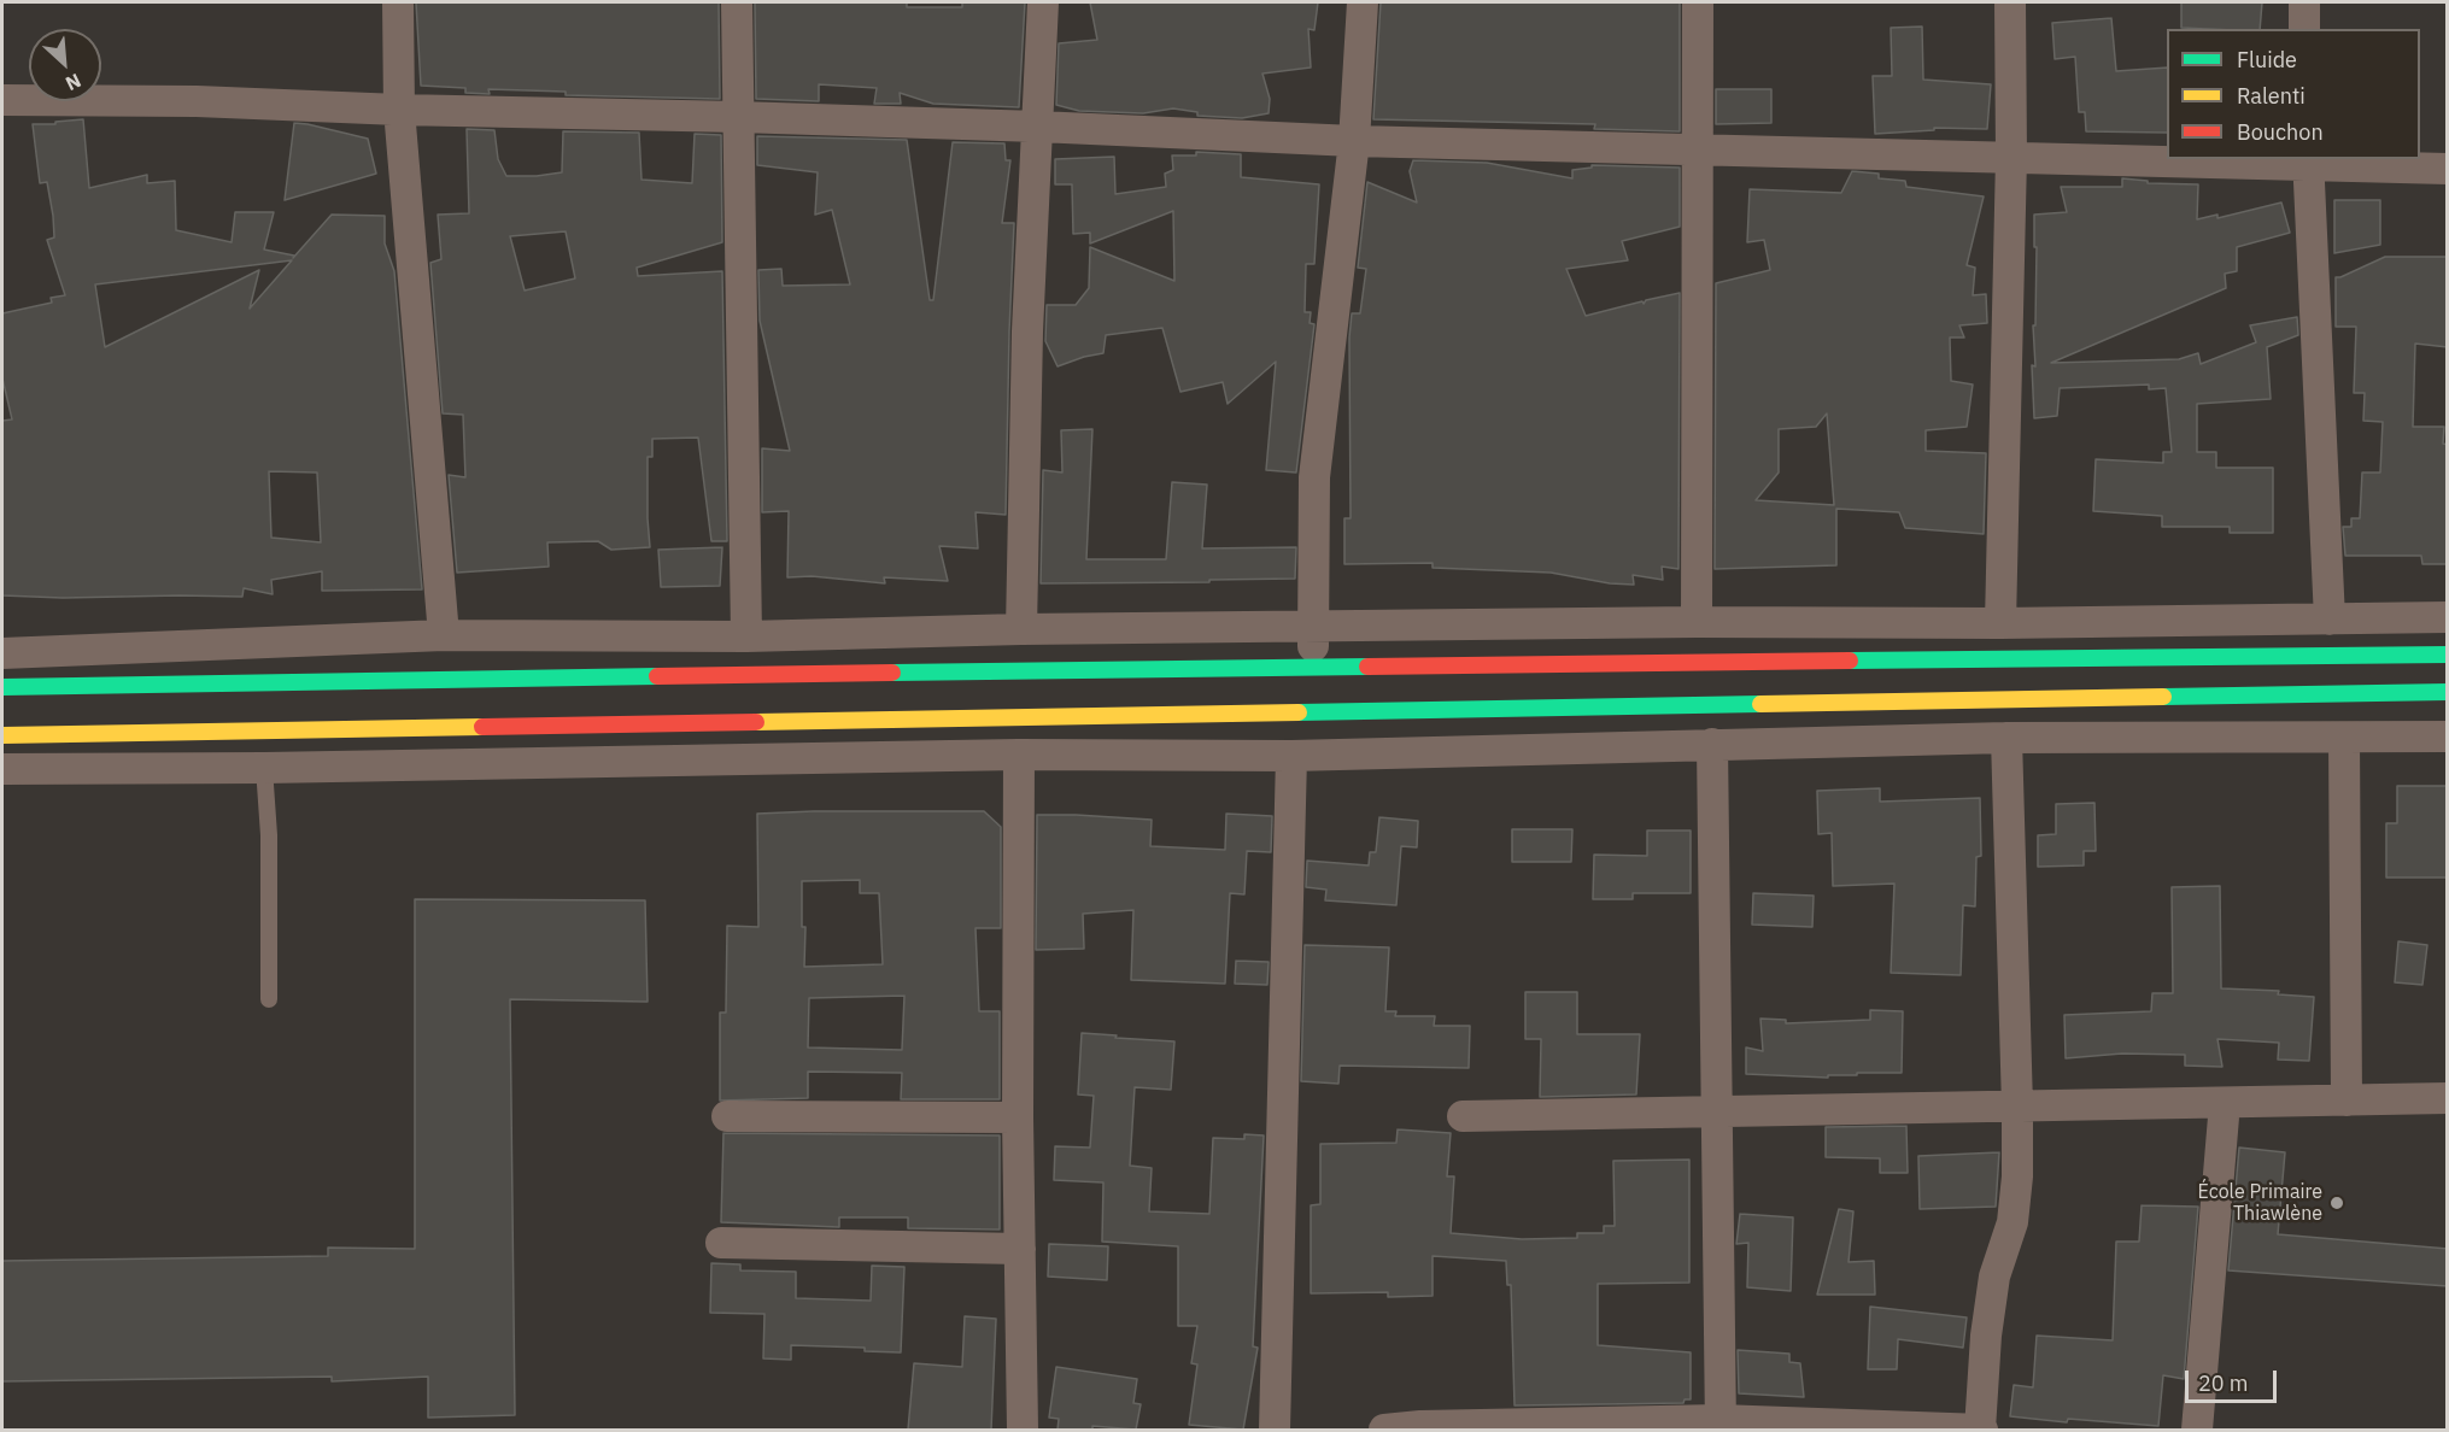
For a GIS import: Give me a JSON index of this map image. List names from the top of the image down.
{
  "places": ["École Primaire Thiawlène"],
  "legend": ["Fluide", "Ralenti", "Bouchon"],
  "scale_bar": "20 m",
  "north": "bottom right"
}
